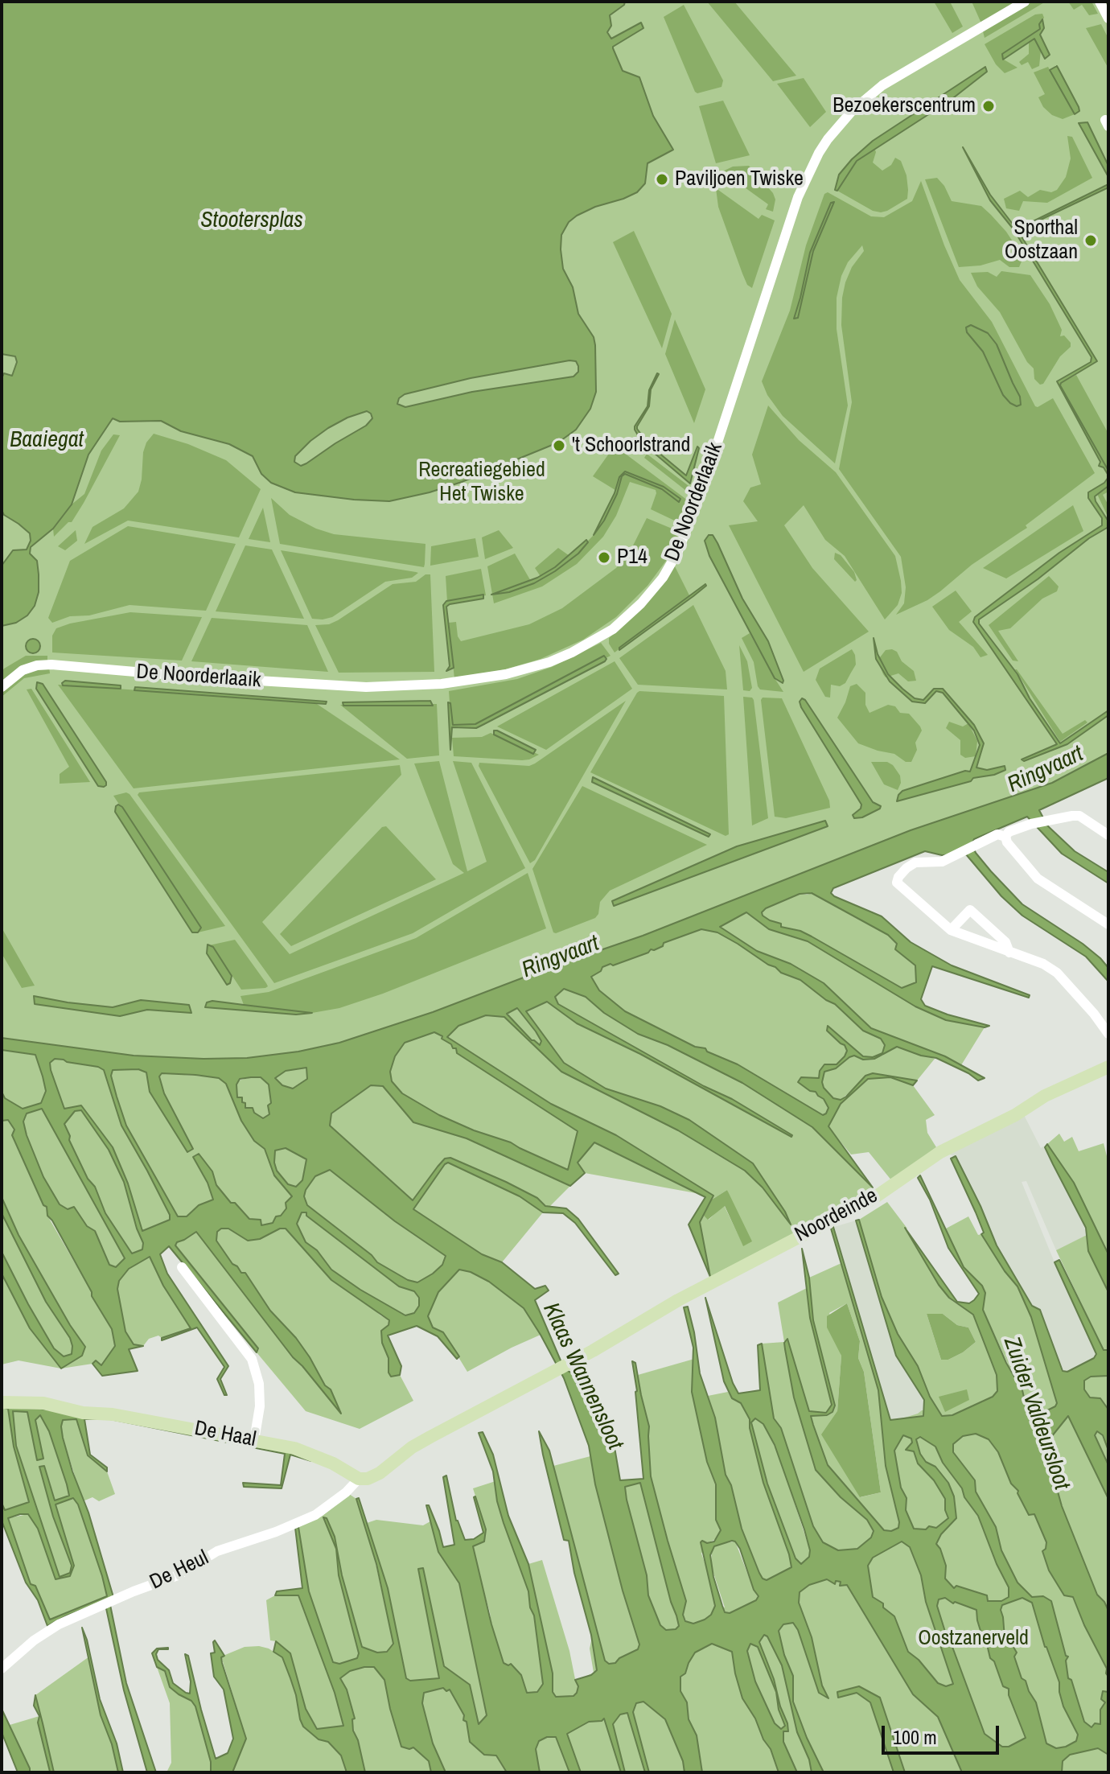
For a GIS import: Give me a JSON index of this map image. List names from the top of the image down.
{
  "streets": {
    "street": [
      "De Noorderlaaik",
      "Noordeinde",
      "De Haal",
      "De Heul"
    ]
  },
  "crossings": [
    ["Noordeinde", "De Haal"],
    ["Noordeinde", "De Heul"],
    ["De Haal", "De Heul"]
  ],
  "water": [
    "Stootersplas",
    "Baaiegat",
    "Ringvaart",
    "Klaas Wannensloot",
    "Zuider Valdeursloot"
  ],
  "parks": ["Recreatiegebied Het Twiske", "Oostzanerveld"],
  "places": [
    "Bezoekerscentrum",
    "Paviljoen Twiske",
    "Sporthal Oostzaan",
    "'t Schoorlstrand",
    "P14"
  ],
  "scale_bar": "100 m"
}
